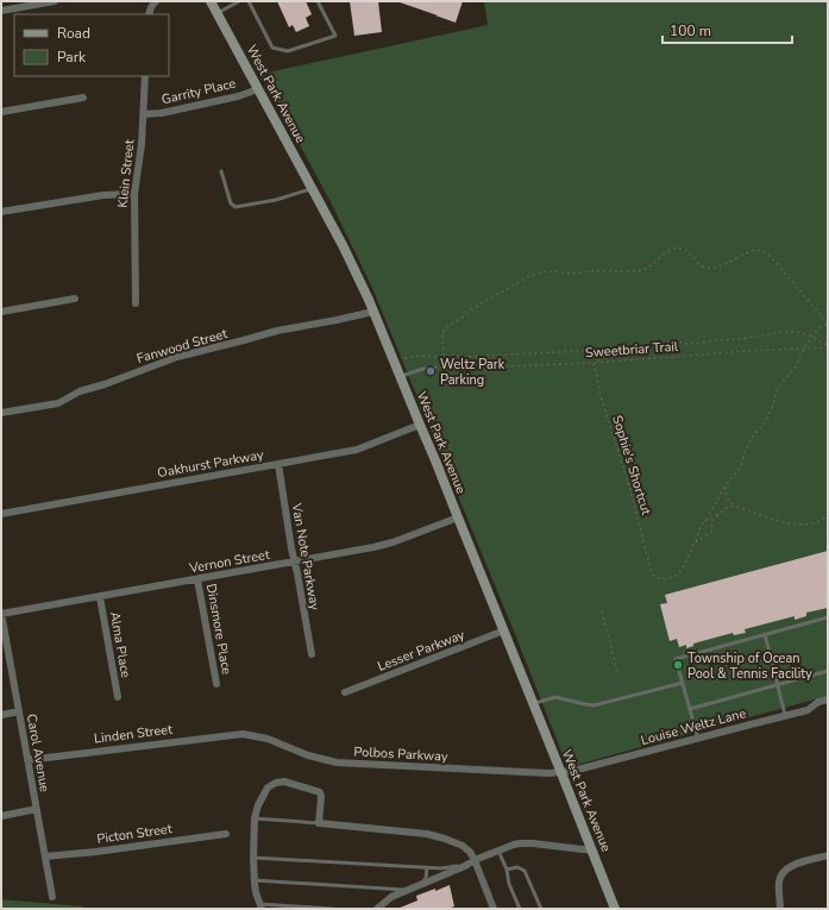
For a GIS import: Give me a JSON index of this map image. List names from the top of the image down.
{
  "streets": {
    "street": [
      "Garrity Place",
      "West Park Avenue",
      "Klein Street",
      "Fanwood Street",
      "Oakhurst Parkway",
      "Van Note Parkway",
      "Vernon Street",
      "Dinsmore Place",
      "Alma Place",
      "Lesser Parkway",
      "Louise Weltz Lane",
      "Linden Street",
      "Carol Avenue",
      "Polbos Parkway",
      "Picton Street"
    ],
    "path": ["Sweetbriar Trail", "Sophie's Shortcut"]
  },
  "crossings": [
    ["Garrity Place", "West Park Avenue"],
    ["Garrity Place", "Klein Street"],
    ["West Park Avenue", "Fanwood Street"],
    ["West Park Avenue", "Oakhurst Parkway"],
    ["West Park Avenue", "Vernon Street"],
    ["West Park Avenue", "Lesser Parkway"],
    ["West Park Avenue", "Louise Weltz Lane"],
    ["West Park Avenue", "Polbos Parkway"],
    ["Sweetbriar Trail", "Sophie's Shortcut"],
    ["Oakhurst Parkway", "Van Note Parkway"],
    ["Van Note Parkway", "Vernon Street"],
    ["Vernon Street", "Dinsmore Place"],
    ["Vernon Street", "Alma Place"],
    ["Vernon Street", "Carol Avenue"],
    ["Louise Weltz Lane", "Polbos Parkway"],
    ["Linden Street", "Carol Avenue"],
    ["Linden Street", "Polbos Parkway"],
    ["Carol Avenue", "Picton Street"]
  ],
  "places": ["Weltz Park Parking", "Township of Ocean Pool & Tennis Facility"],
  "legend": ["Road", "Park"],
  "scale_bar": "100 m"
}
